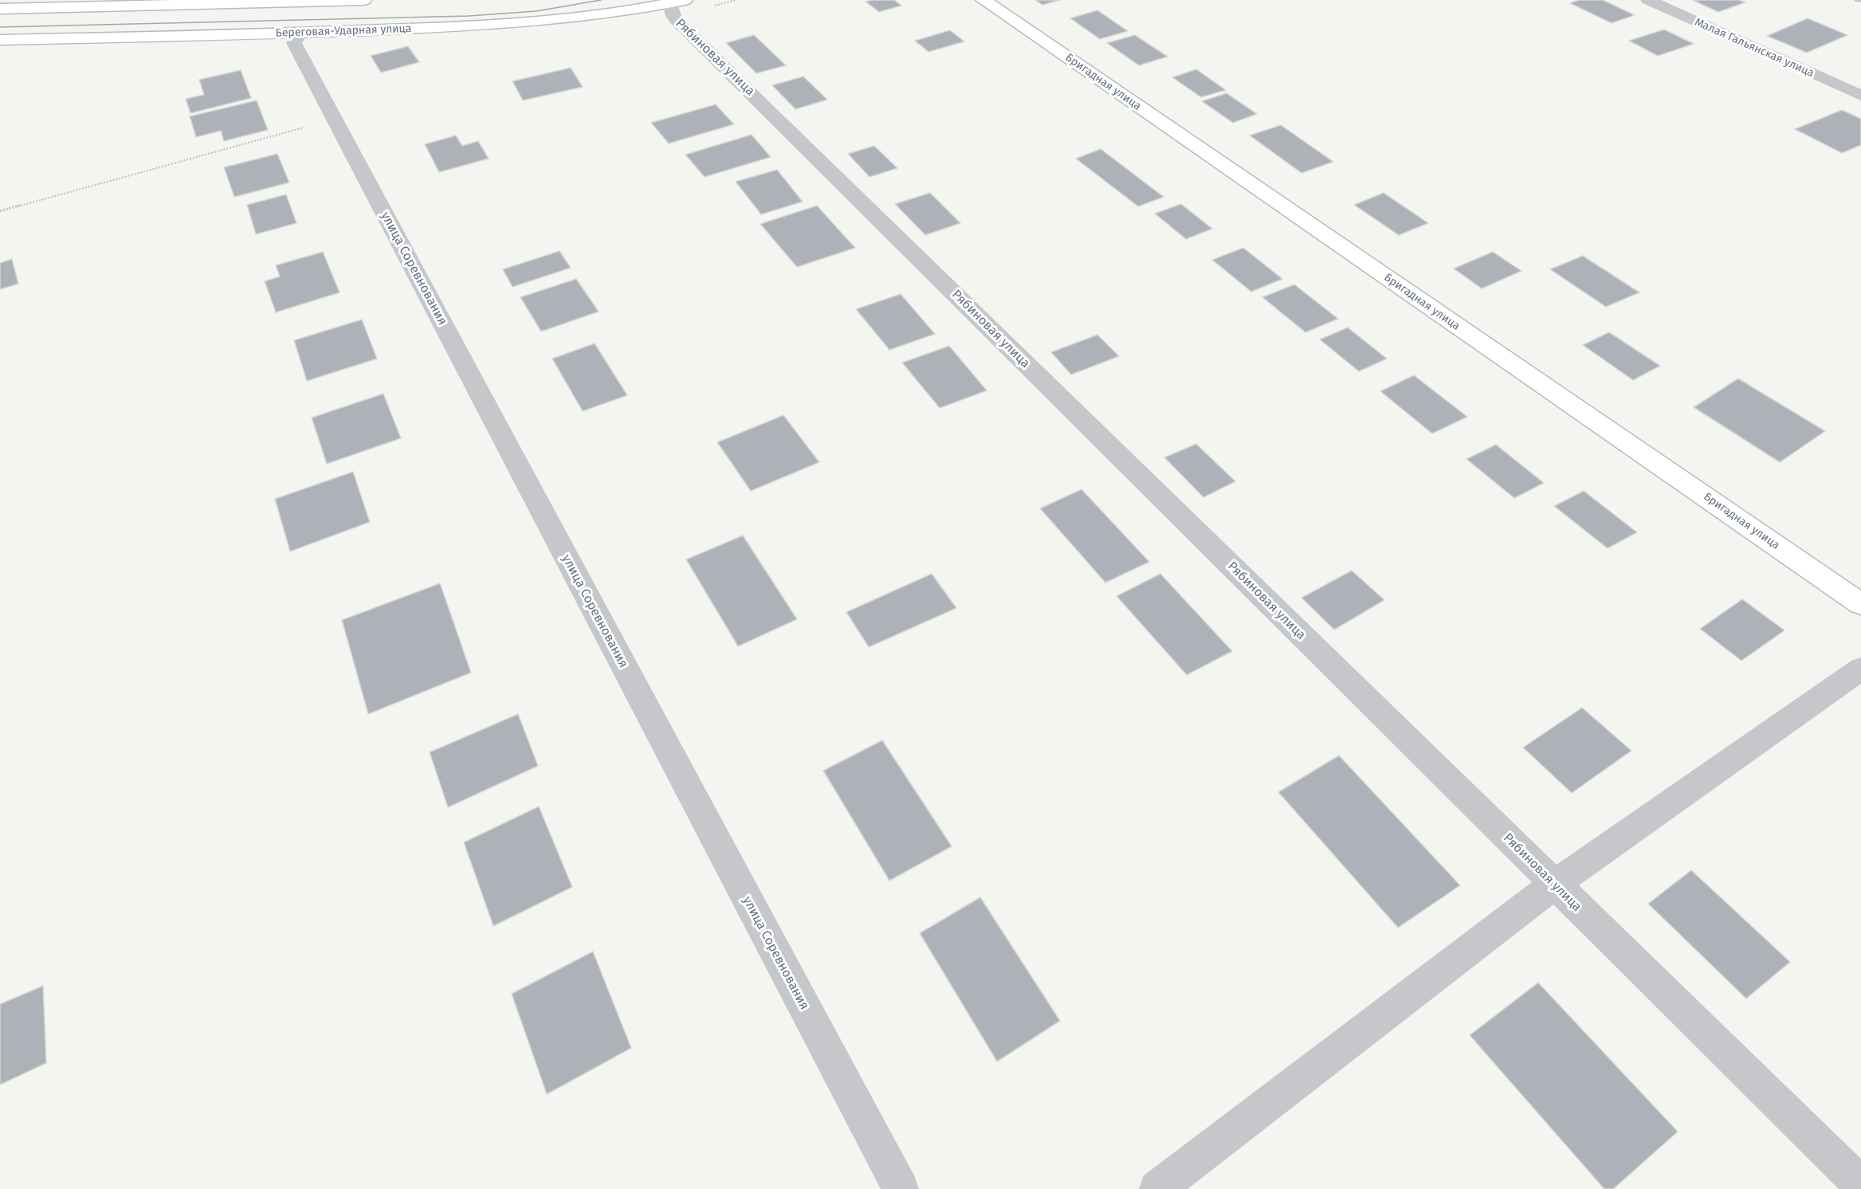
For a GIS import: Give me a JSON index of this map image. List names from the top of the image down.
{
  "streets": {
    "main road": ["Береговая-Ударная улица", "Бригадная улица"],
    "street": ["Малая Гальянская улица", "Рябиновая улица", "улица Соревнования"]
  },
  "crossings": [
    ["Береговая-Ударная улица", "Рябиновая улица"],
    ["Береговая-Ударная улица", "улица Соревнования"]
  ]
}
